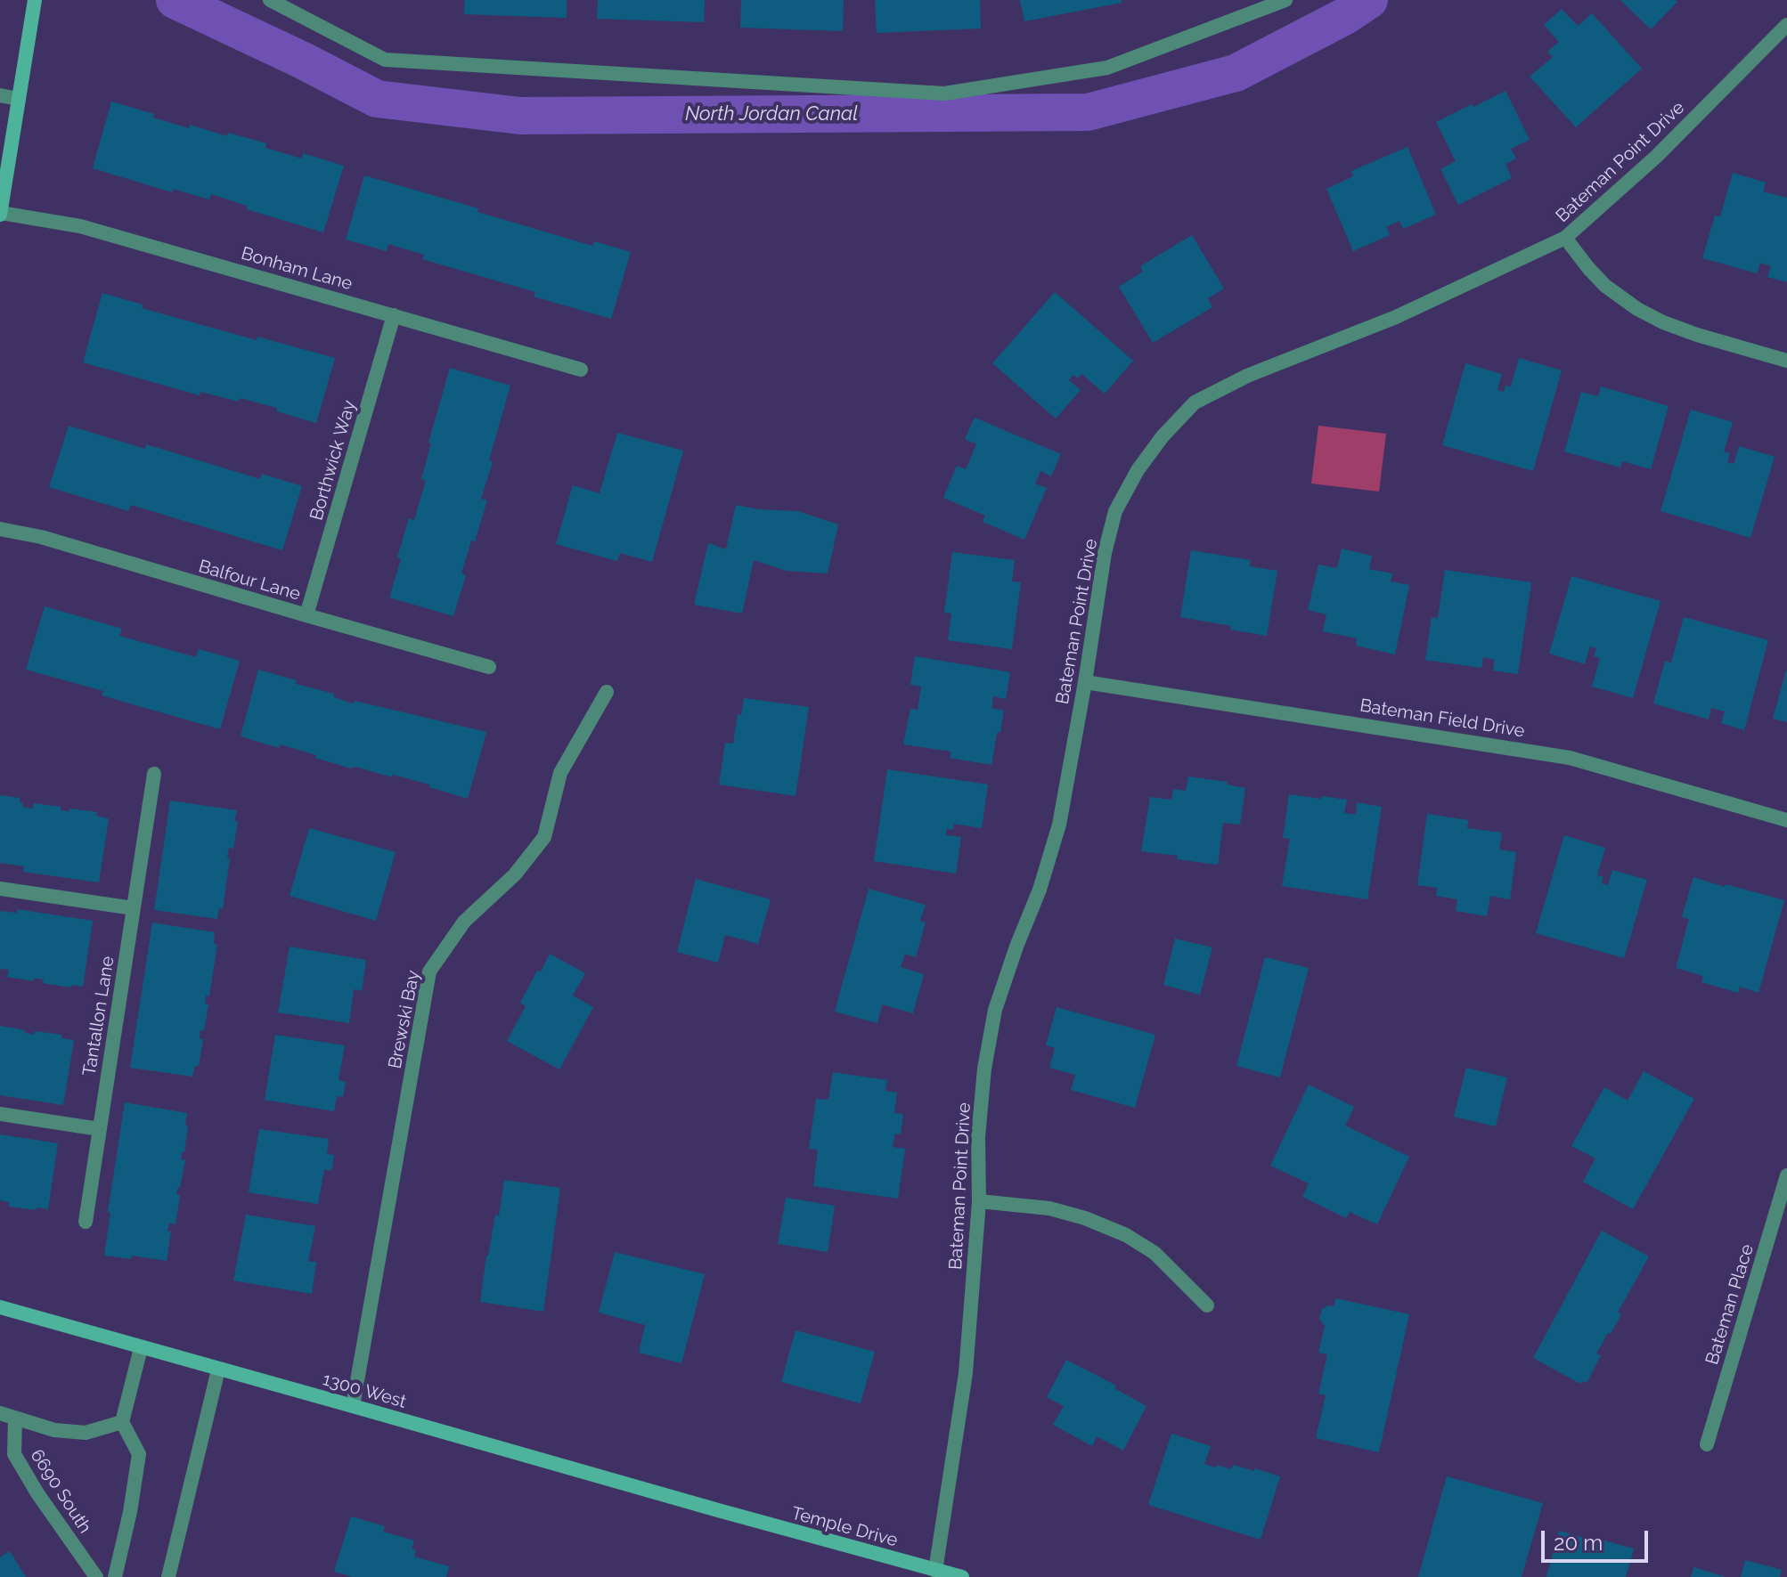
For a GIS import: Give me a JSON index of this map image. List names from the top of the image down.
{
  "streets": {
    "main road": ["1300 West", "Temple Drive"],
    "street": [
      "Bateman Point Drive",
      "Bonham Lane",
      "Borthwick Way",
      "Balfour Lane",
      "Bateman Field Drive",
      "Tantallon Lane",
      "Brewski Bay",
      "Bateman Place",
      "6690 South"
    ]
  },
  "crossings": [
    ["Bateman Point Drive", "Bateman Field Drive"],
    ["Bateman Point Drive", "Temple Drive"],
    ["Bonham Lane", "Borthwick Way"],
    ["Borthwick Way", "Balfour Lane"],
    ["Brewski Bay", "1300 West"],
    ["1300 West", "Temple Drive"]
  ],
  "water": ["North Jordan Canal"],
  "scale_bar": "20 m"
}
